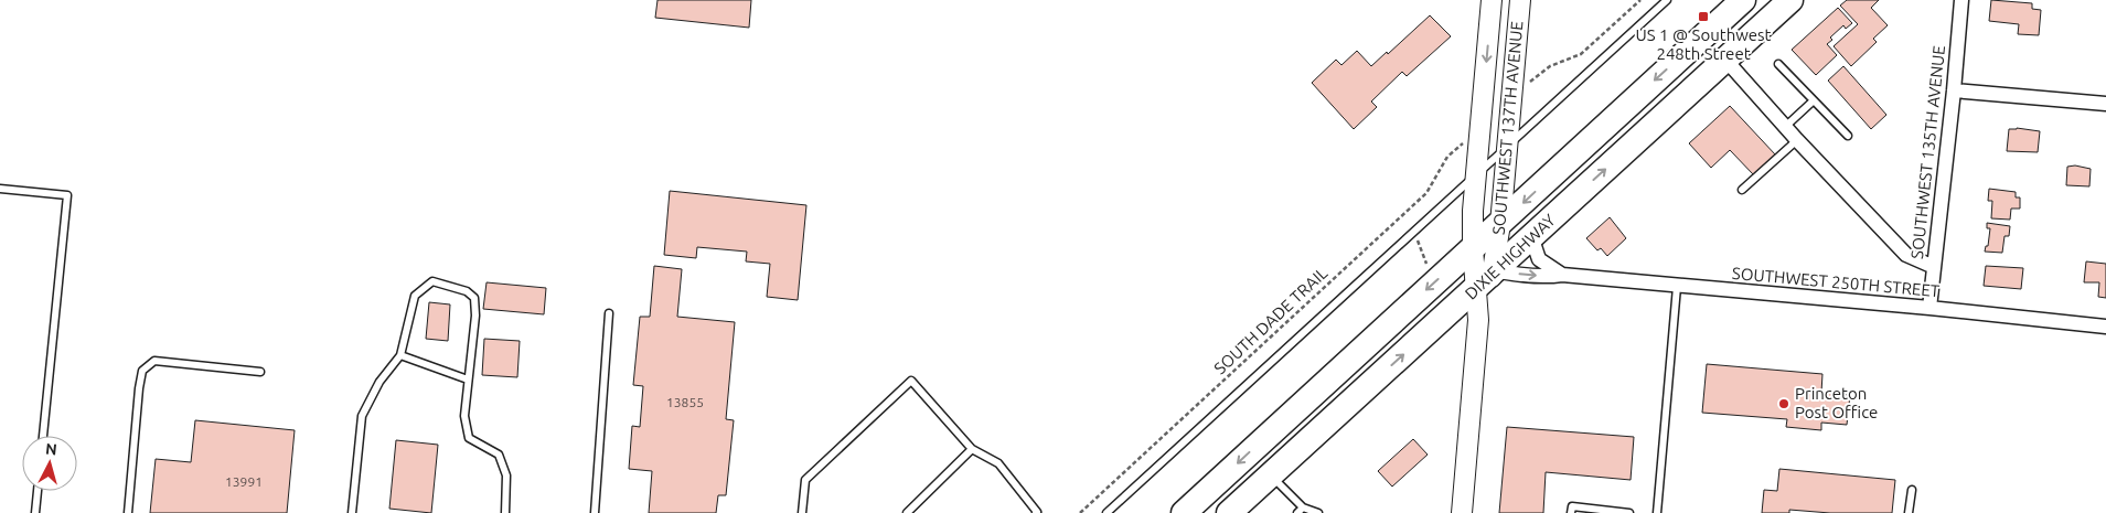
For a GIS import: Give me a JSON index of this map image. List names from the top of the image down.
{
  "streets": {
    "highway": ["DIXIE HIGHWAY"],
    "main road": ["SOUTHWEST 137TH AVENUE"],
    "street": ["SOUTHWEST 135TH AVENUE", "SOUTHWEST 250TH STREET"],
    "path": ["SOUTH DADE TRAIL"]
  },
  "crossings": [
    ["SOUTHWEST 137TH AVENUE", "DIXIE HIGHWAY"],
    ["SOUTHWEST 137TH AVENUE", "SOUTHWEST 250TH STREET"],
    ["SOUTHWEST 135TH AVENUE", "SOUTHWEST 250TH STREET"],
    ["DIXIE HIGHWAY", "SOUTHWEST 250TH STREET"]
  ],
  "places": {
    "transit": ["US 1 @ Southwest 248th Street"],
    "other": ["Princeton Post Office"]
  },
  "house_numbers": ["13855", "13991"],
  "north": "top"
}
